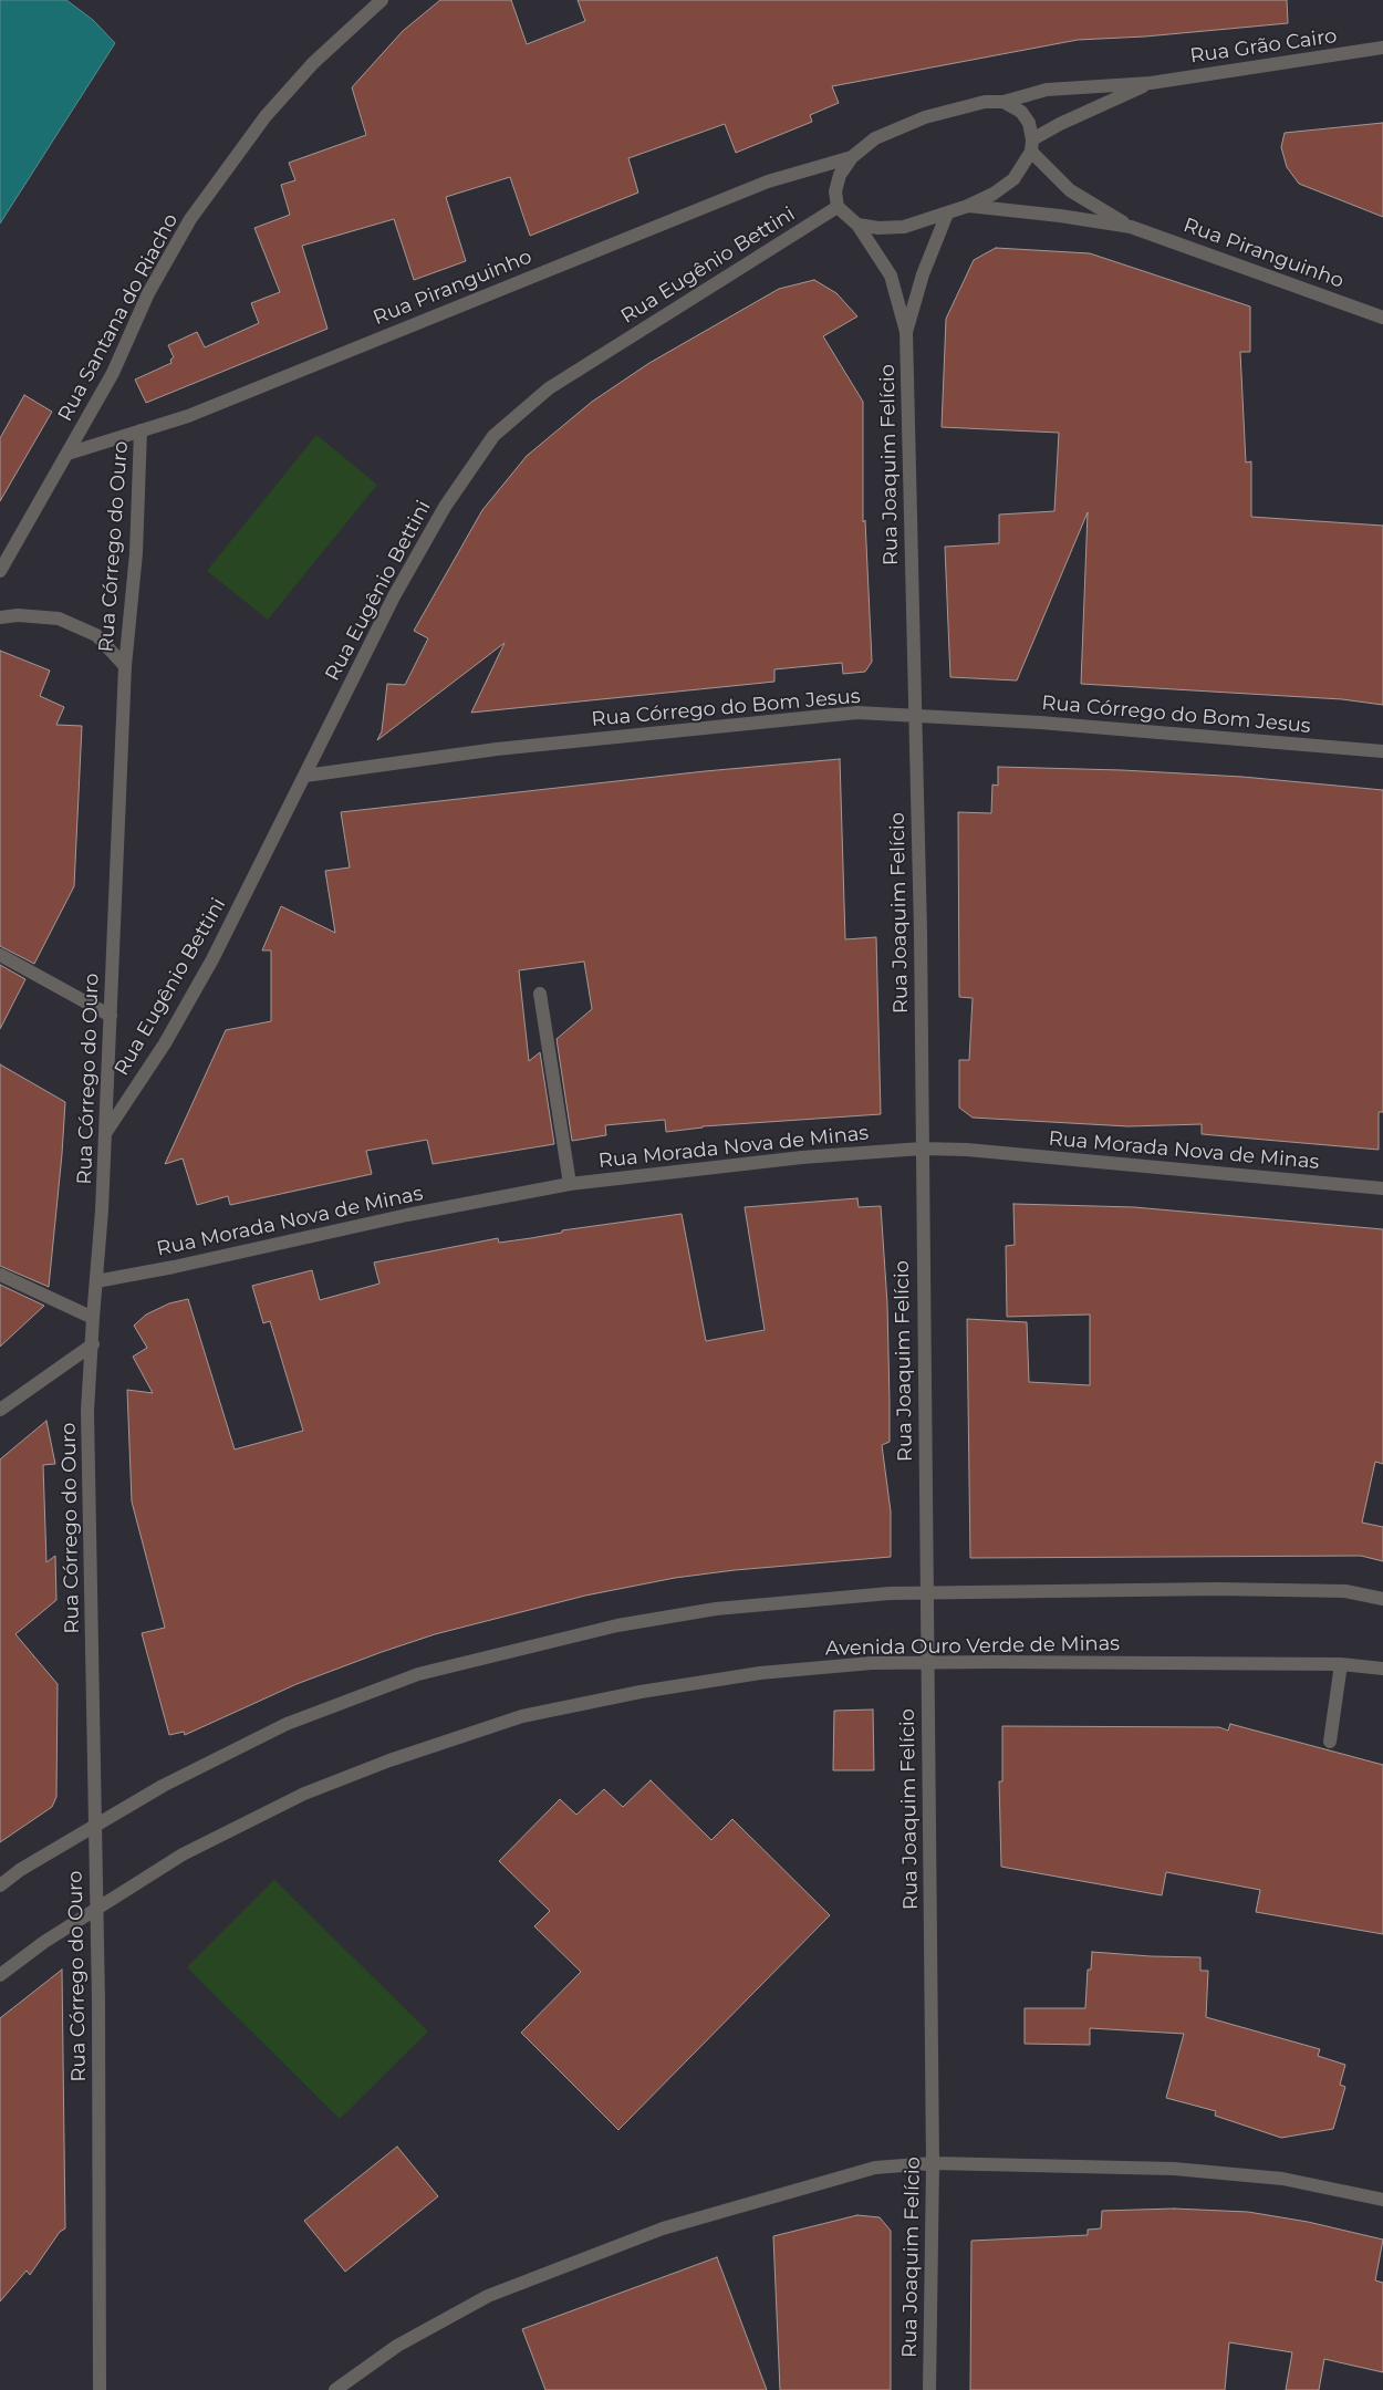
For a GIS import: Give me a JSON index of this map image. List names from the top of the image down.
{
  "streets": {
    "street": [
      "Rua Grão Cairo",
      "Rua Piranguinho",
      "Rua Eugênio Bettini",
      "Rua Santana do Riacho",
      "Rua Joaquim Felício",
      "Rua Córrego do Ouro",
      "Rua Córrego do Bom Jesus",
      "Rua Morada Nova de Minas",
      "Avenida Ouro Verde de Minas"
    ]
  },
  "crossings": [
    ["Rua Grão Cairo", "Rua Piranguinho"],
    ["Rua Piranguinho", "Rua Santana do Riacho"],
    ["Rua Piranguinho", "Rua Córrego do Ouro"],
    ["Rua Eugênio Bettini", "Rua Joaquim Felício"],
    ["Rua Eugênio Bettini", "Rua Córrego do Ouro"],
    ["Rua Eugênio Bettini", "Rua Córrego do Bom Jesus"],
    ["Rua Joaquim Felício", "Rua Córrego do Bom Jesus"],
    ["Rua Joaquim Felício", "Rua Morada Nova de Minas"],
    ["Rua Joaquim Felício", "Avenida Ouro Verde de Minas"],
    ["Rua Córrego do Ouro", "Rua Morada Nova de Minas"],
    ["Rua Córrego do Ouro", "Avenida Ouro Verde de Minas"]
  ]
}
